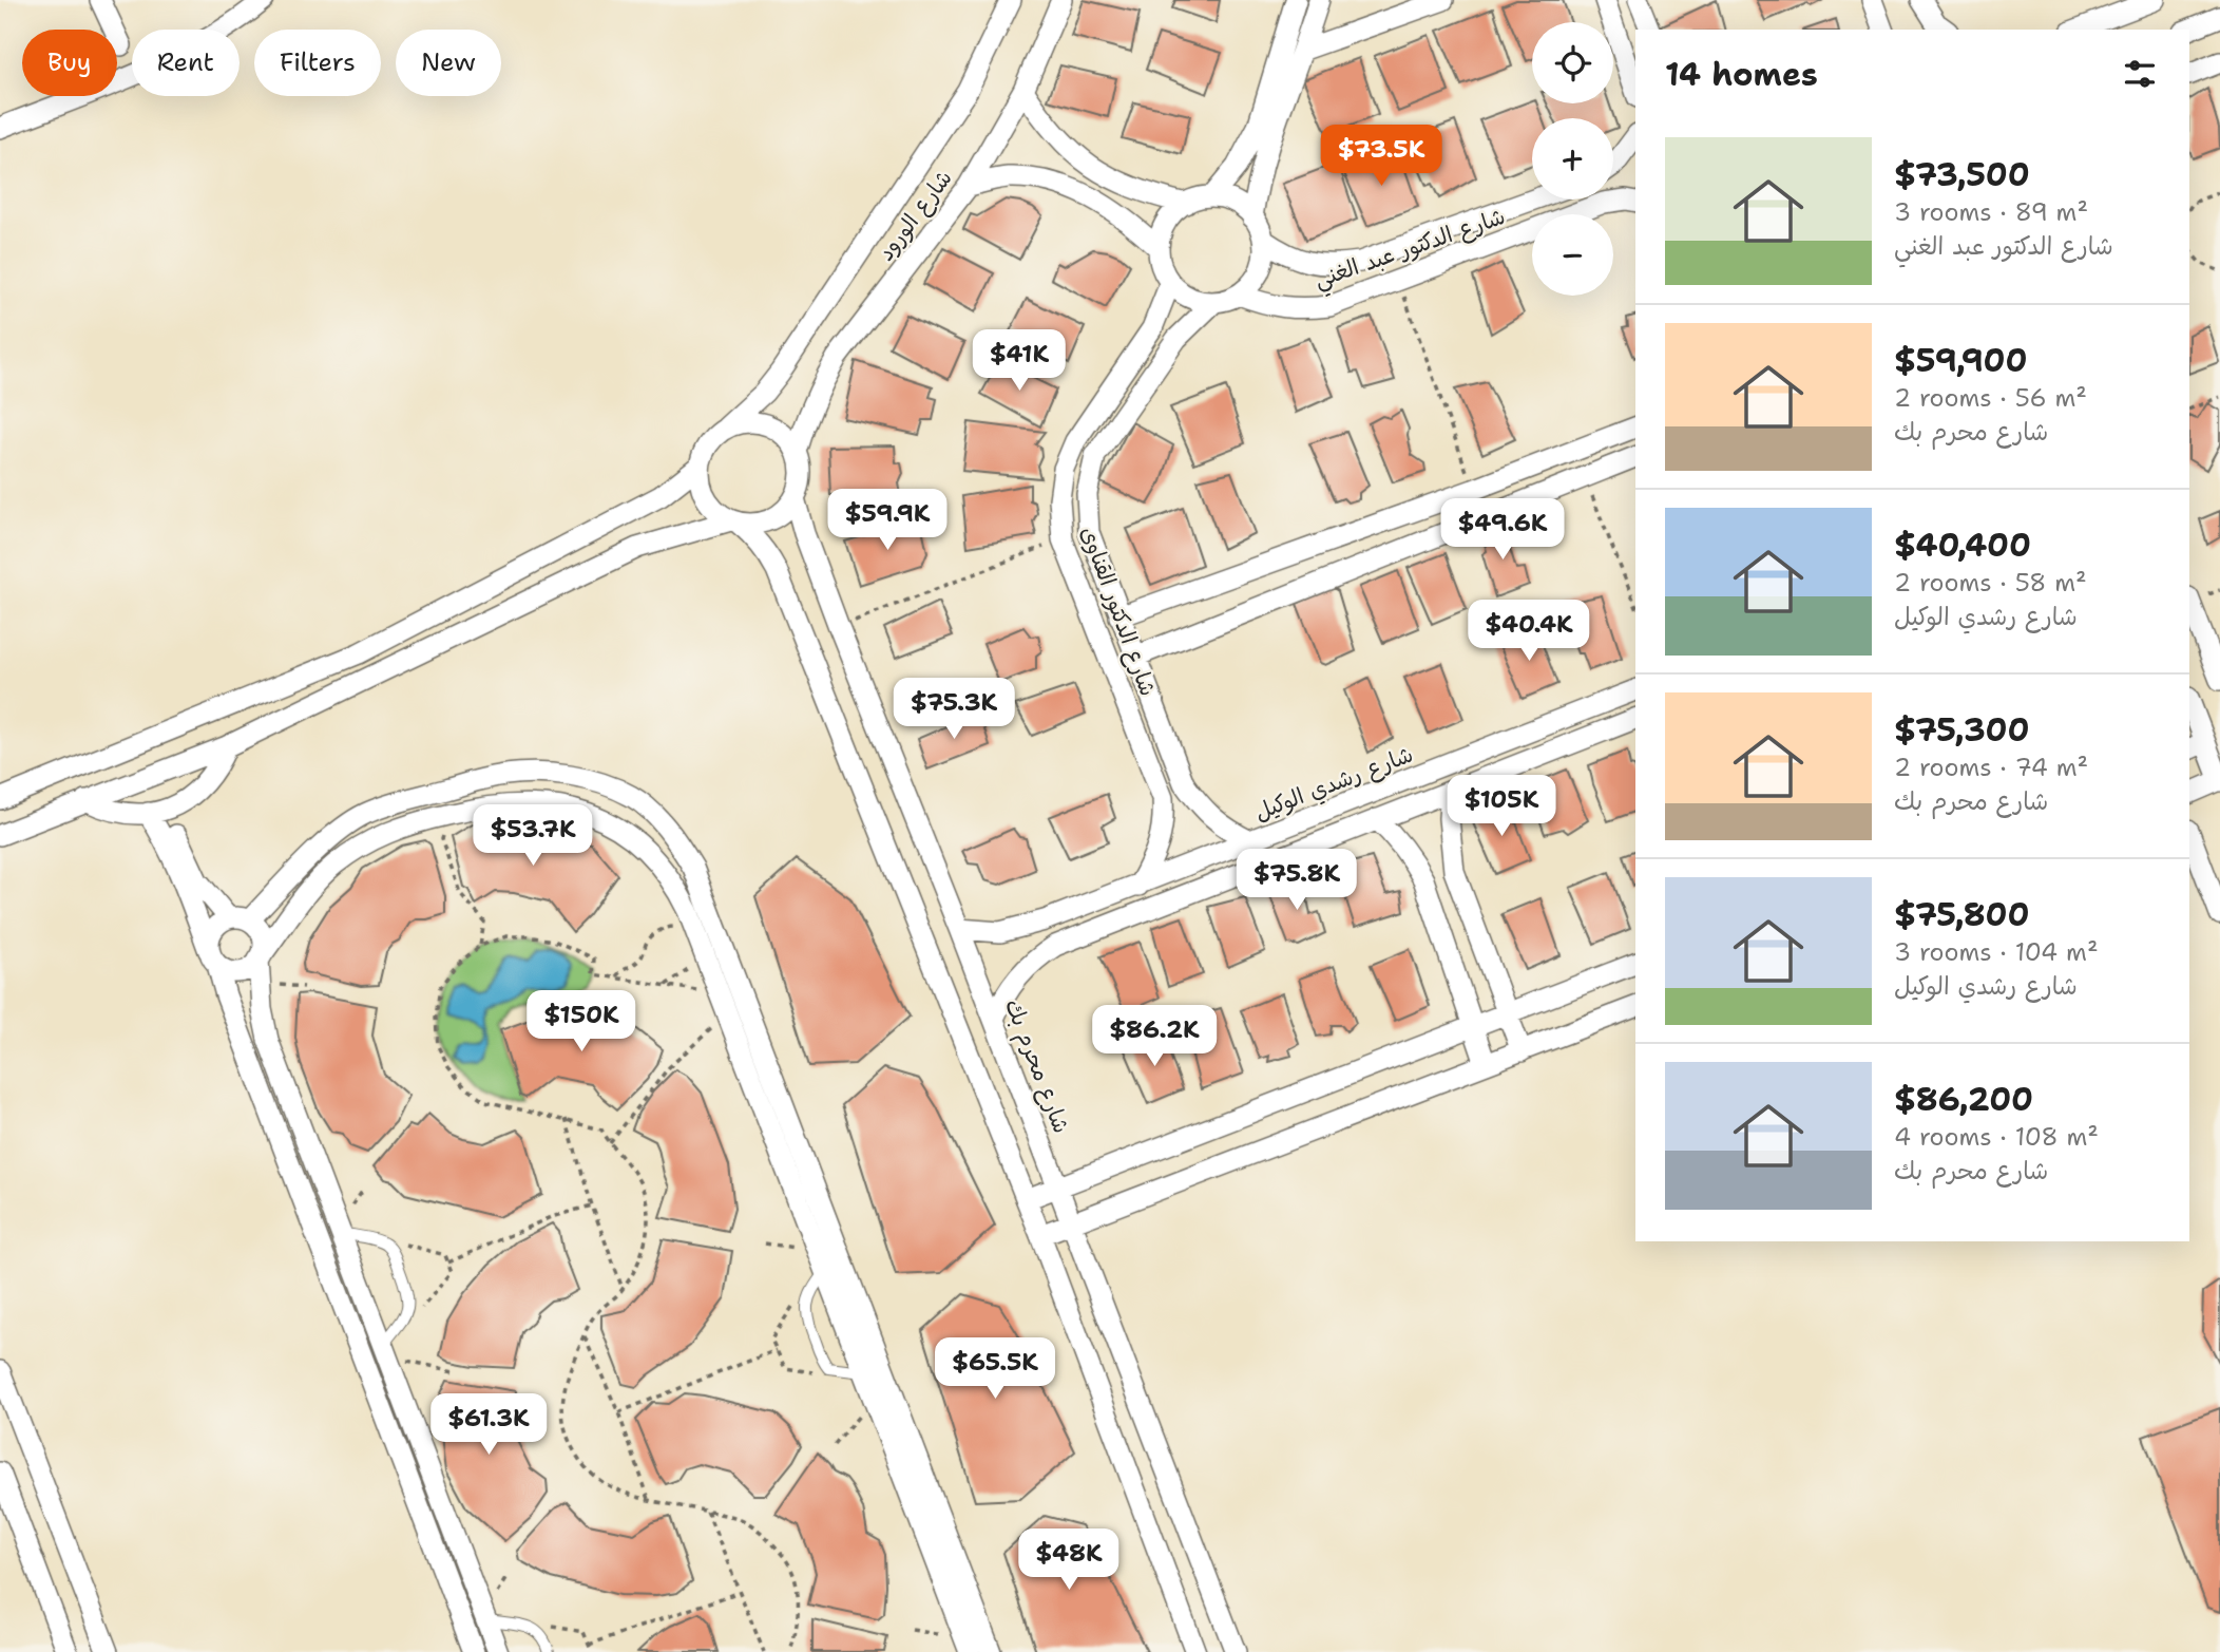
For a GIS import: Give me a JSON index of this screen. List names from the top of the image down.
{
  "streets": {
    "street": [
      "شارع الورود",
      "شارع الدكتور عبد الغني",
      "شارع الدكتور القناوى",
      "شارع رشدي الوكيل",
      "شارع محرم بك"
    ]
  },
  "crossings": [
    ["شارع الورود", "شارع محرم بك"],
    ["شارع الدكتور عبد الغني", "شارع الدكتور القناوى"],
    ["شارع الدكتور القناوى", "شارع رشدي الوكيل"],
    ["شارع رشدي الوكيل", "شارع محرم بك"]
  ],
  "page": {
    "map_buttons": ["+", "−"],
    "chip": [
      "Buy",
      "Rent",
      "Filters",
      "New"
    ],
    "heading": "14 homes",
    "list": [
      {
        "name": "$73,500",
        "note": "3 rooms · 89 m² · شارع الدكتور عبد الغني"
      },
      {
        "name": "$59,900",
        "note": "2 rooms · 56 m² · شارع محرم بك"
      },
      {
        "name": "$40,400",
        "note": "2 rooms · 58 m² · شارع رشدي الوكيل"
      },
      {
        "name": "$75,300",
        "note": "2 rooms · 74 m² · شارع محرم بك"
      },
      {
        "name": "$75,800",
        "note": "3 rooms · 104 m² · شارع رشدي الوكيل"
      },
      {
        "name": "$86,200",
        "note": "4 rooms · 108 m² · شارع محرم بك"
      }
    ],
    "price": [
      "$73.5K",
      "$41K",
      "$59.9K",
      "$49.6K",
      "$40.4K",
      "$75.3K",
      "$105K",
      "$53.7K",
      "$75.8K",
      "$150K",
      "$86.2K",
      "$65.5K",
      "$61.3K",
      "$48K"
    ]
  }
}
